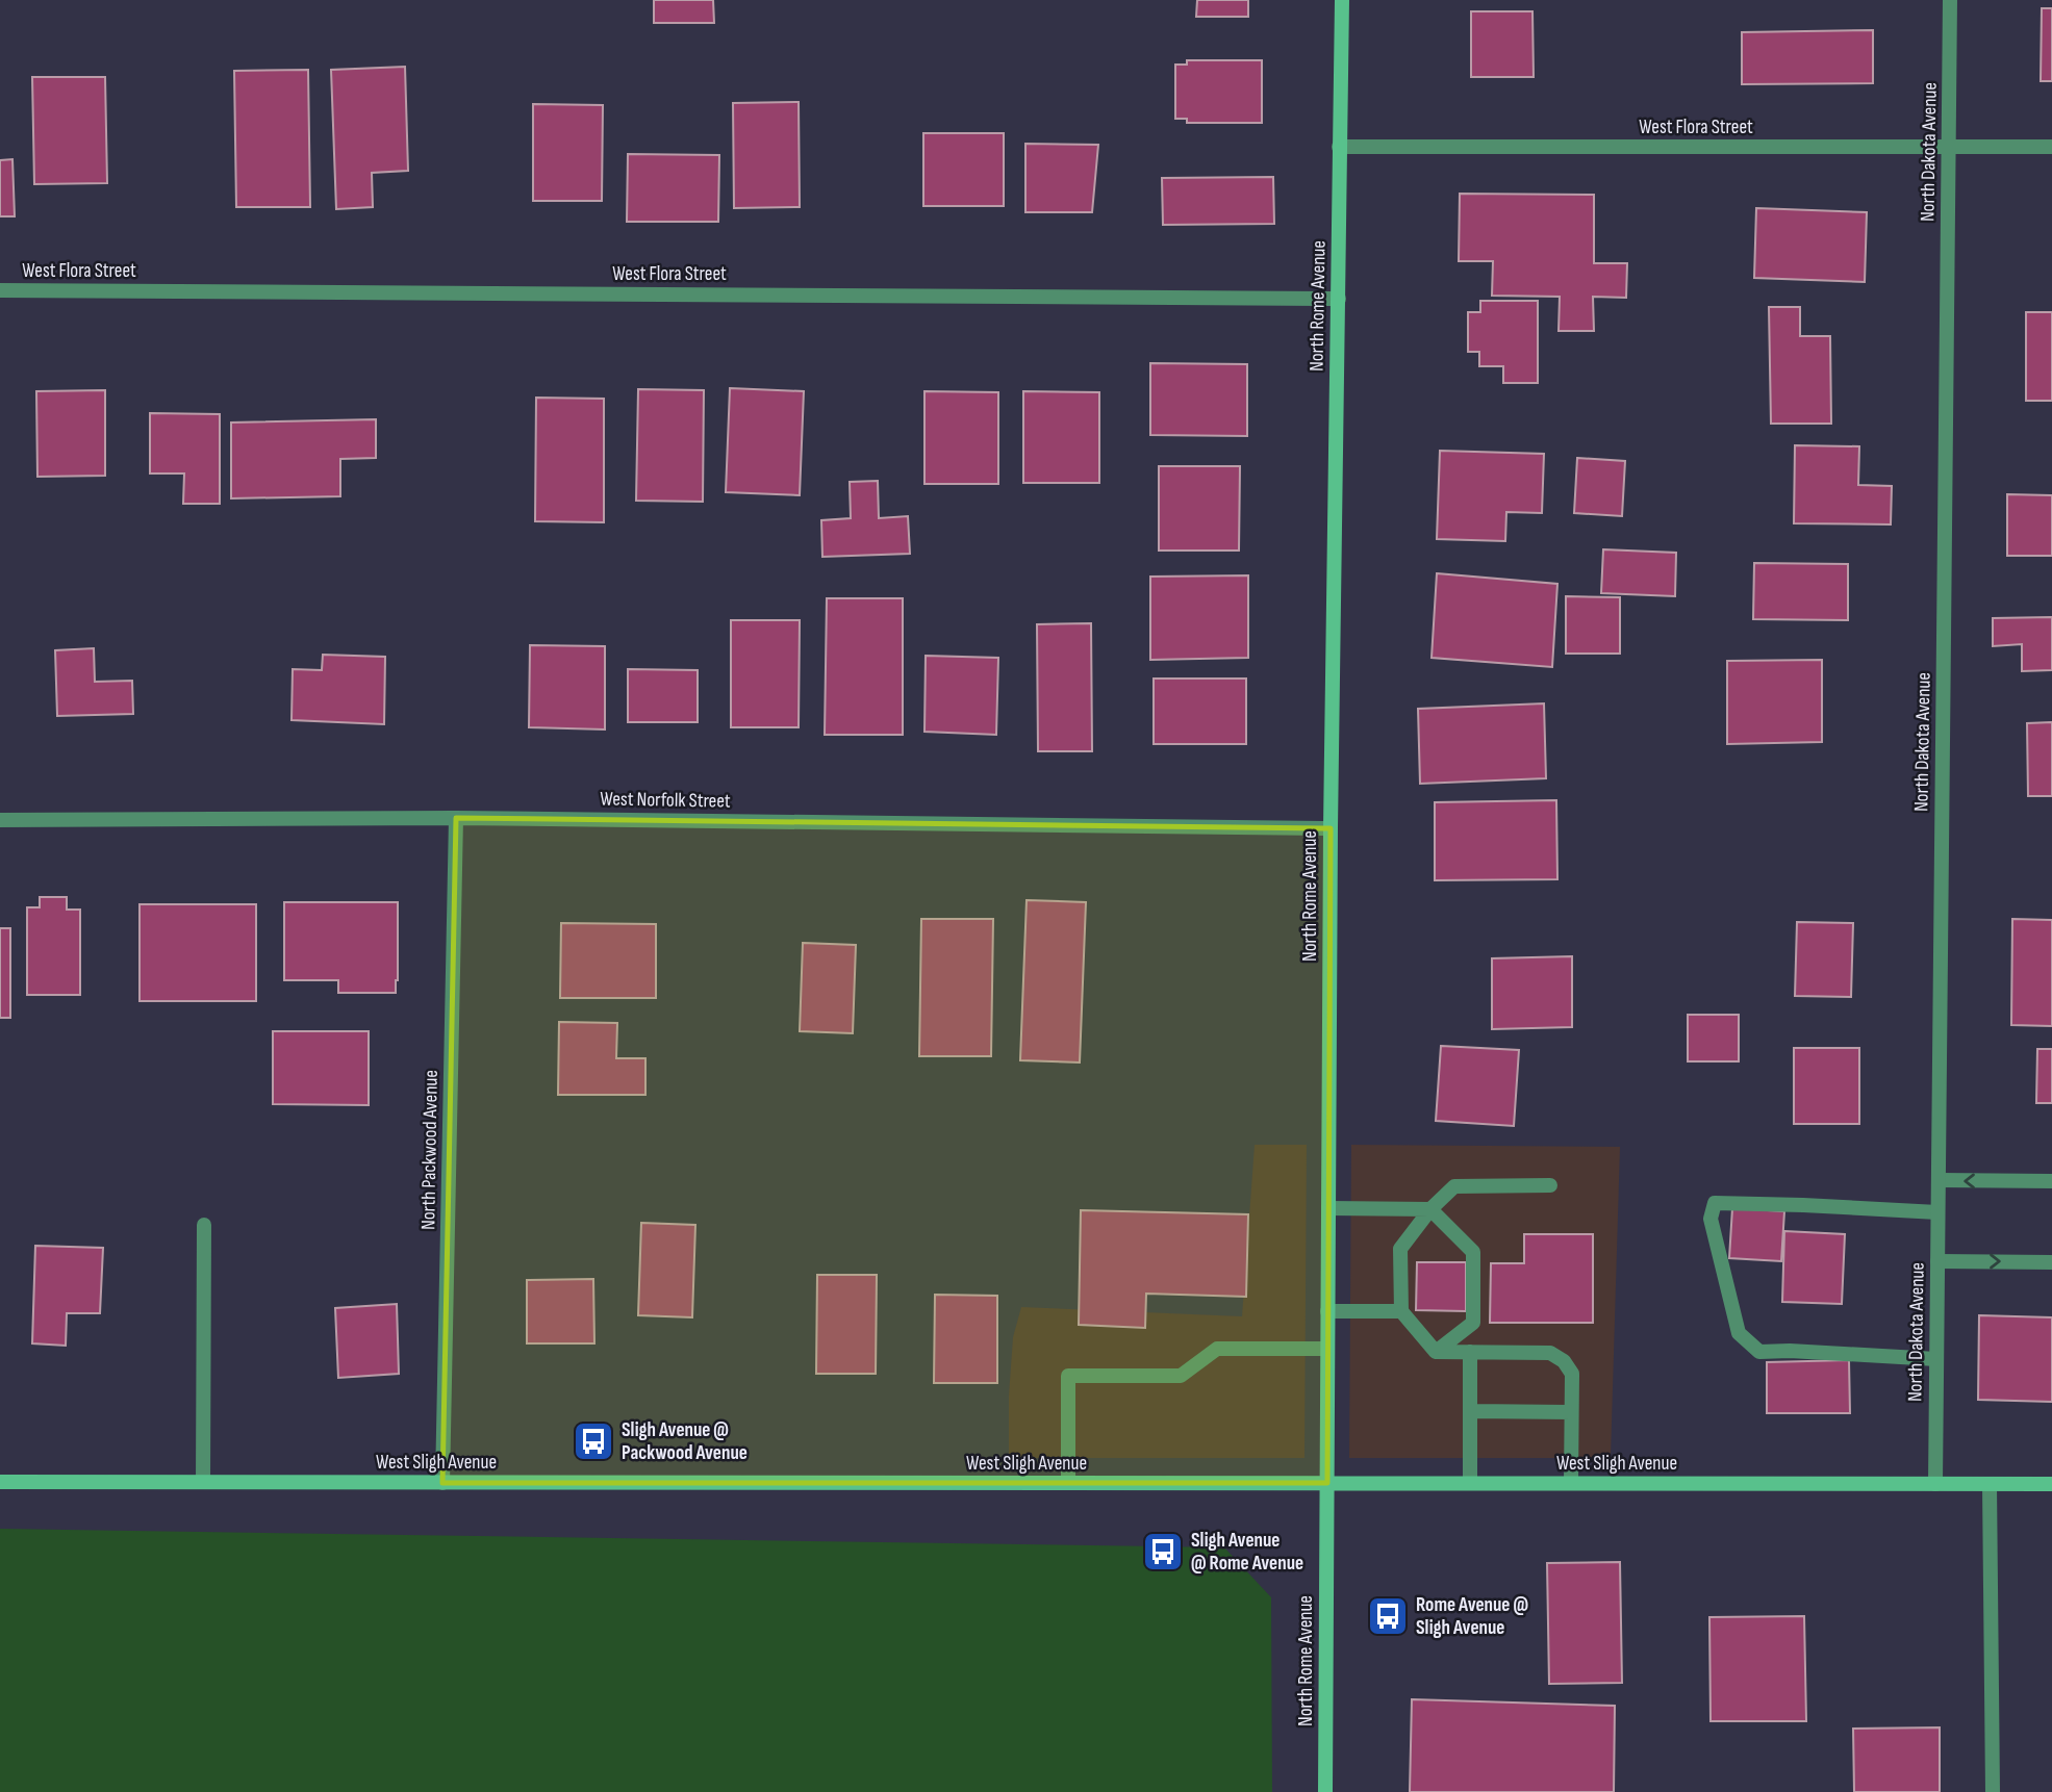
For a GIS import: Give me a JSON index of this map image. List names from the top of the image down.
{
  "streets": {
    "main road": ["North Rome Avenue", "West Sligh Avenue"],
    "street": [
      "West Flora Street",
      "North Dakota Avenue",
      "West Norfolk Street",
      "North Packwood Avenue"
    ]
  },
  "crossings": [
    ["West Flora Street", "North Dakota Avenue"],
    ["West Flora Street", "North Rome Avenue"],
    ["North Dakota Avenue", "West Sligh Avenue"],
    ["North Rome Avenue", "West Norfolk Street"],
    ["North Rome Avenue", "West Sligh Avenue"],
    ["West Norfolk Street", "North Packwood Avenue"],
    ["North Packwood Avenue", "West Sligh Avenue"]
  ],
  "places": {
    "bus stop": ["Sligh Avenue @ Packwood Avenue", "Sligh Avenue @ Rome Avenue", "Rome Avenue @ Sligh Avenue"]
  }
}
